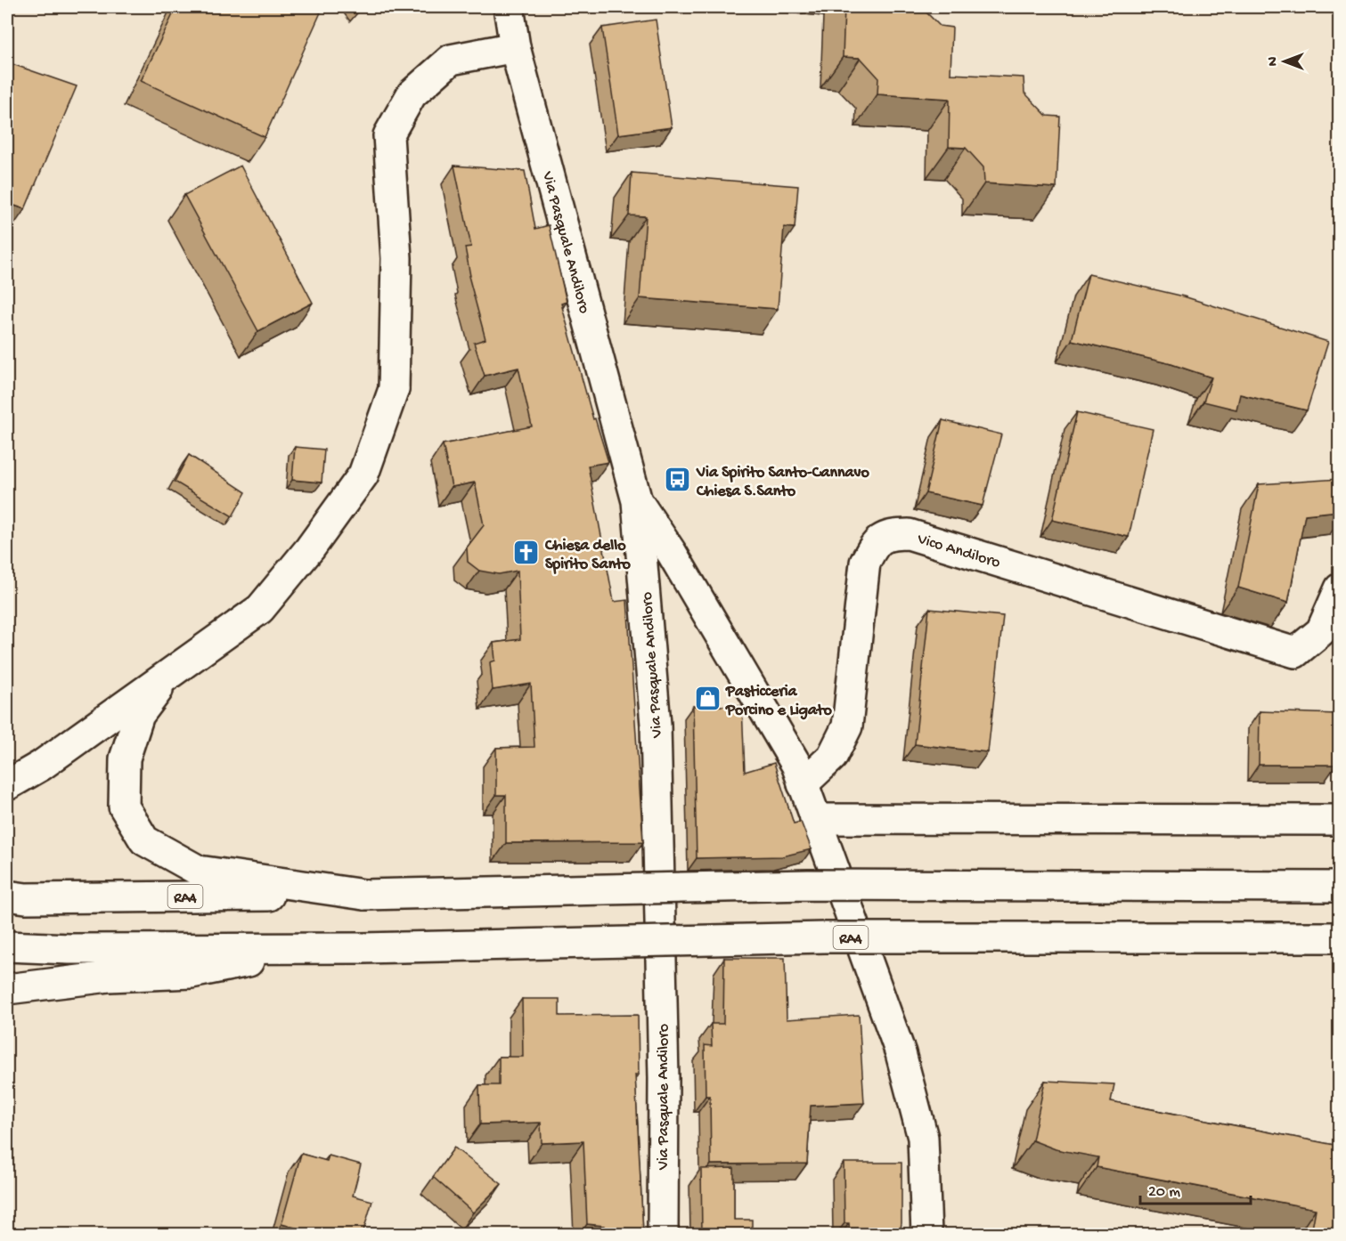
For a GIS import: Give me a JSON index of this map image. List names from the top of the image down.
{
  "streets": {
    "main road": ["Via Pasquale Andiloro", "Vico Andiloro", "RA4"]
  },
  "places": {
    "bus stop": ["Via Spirito Santo-Cannavo Chiesa S.Santo"],
    "church": ["Chiesa dello Spirito Santo"],
    "shop": ["Pasticceria Porcino e Ligato"]
  },
  "scale_bar": "20 m",
  "north": "left"
}
